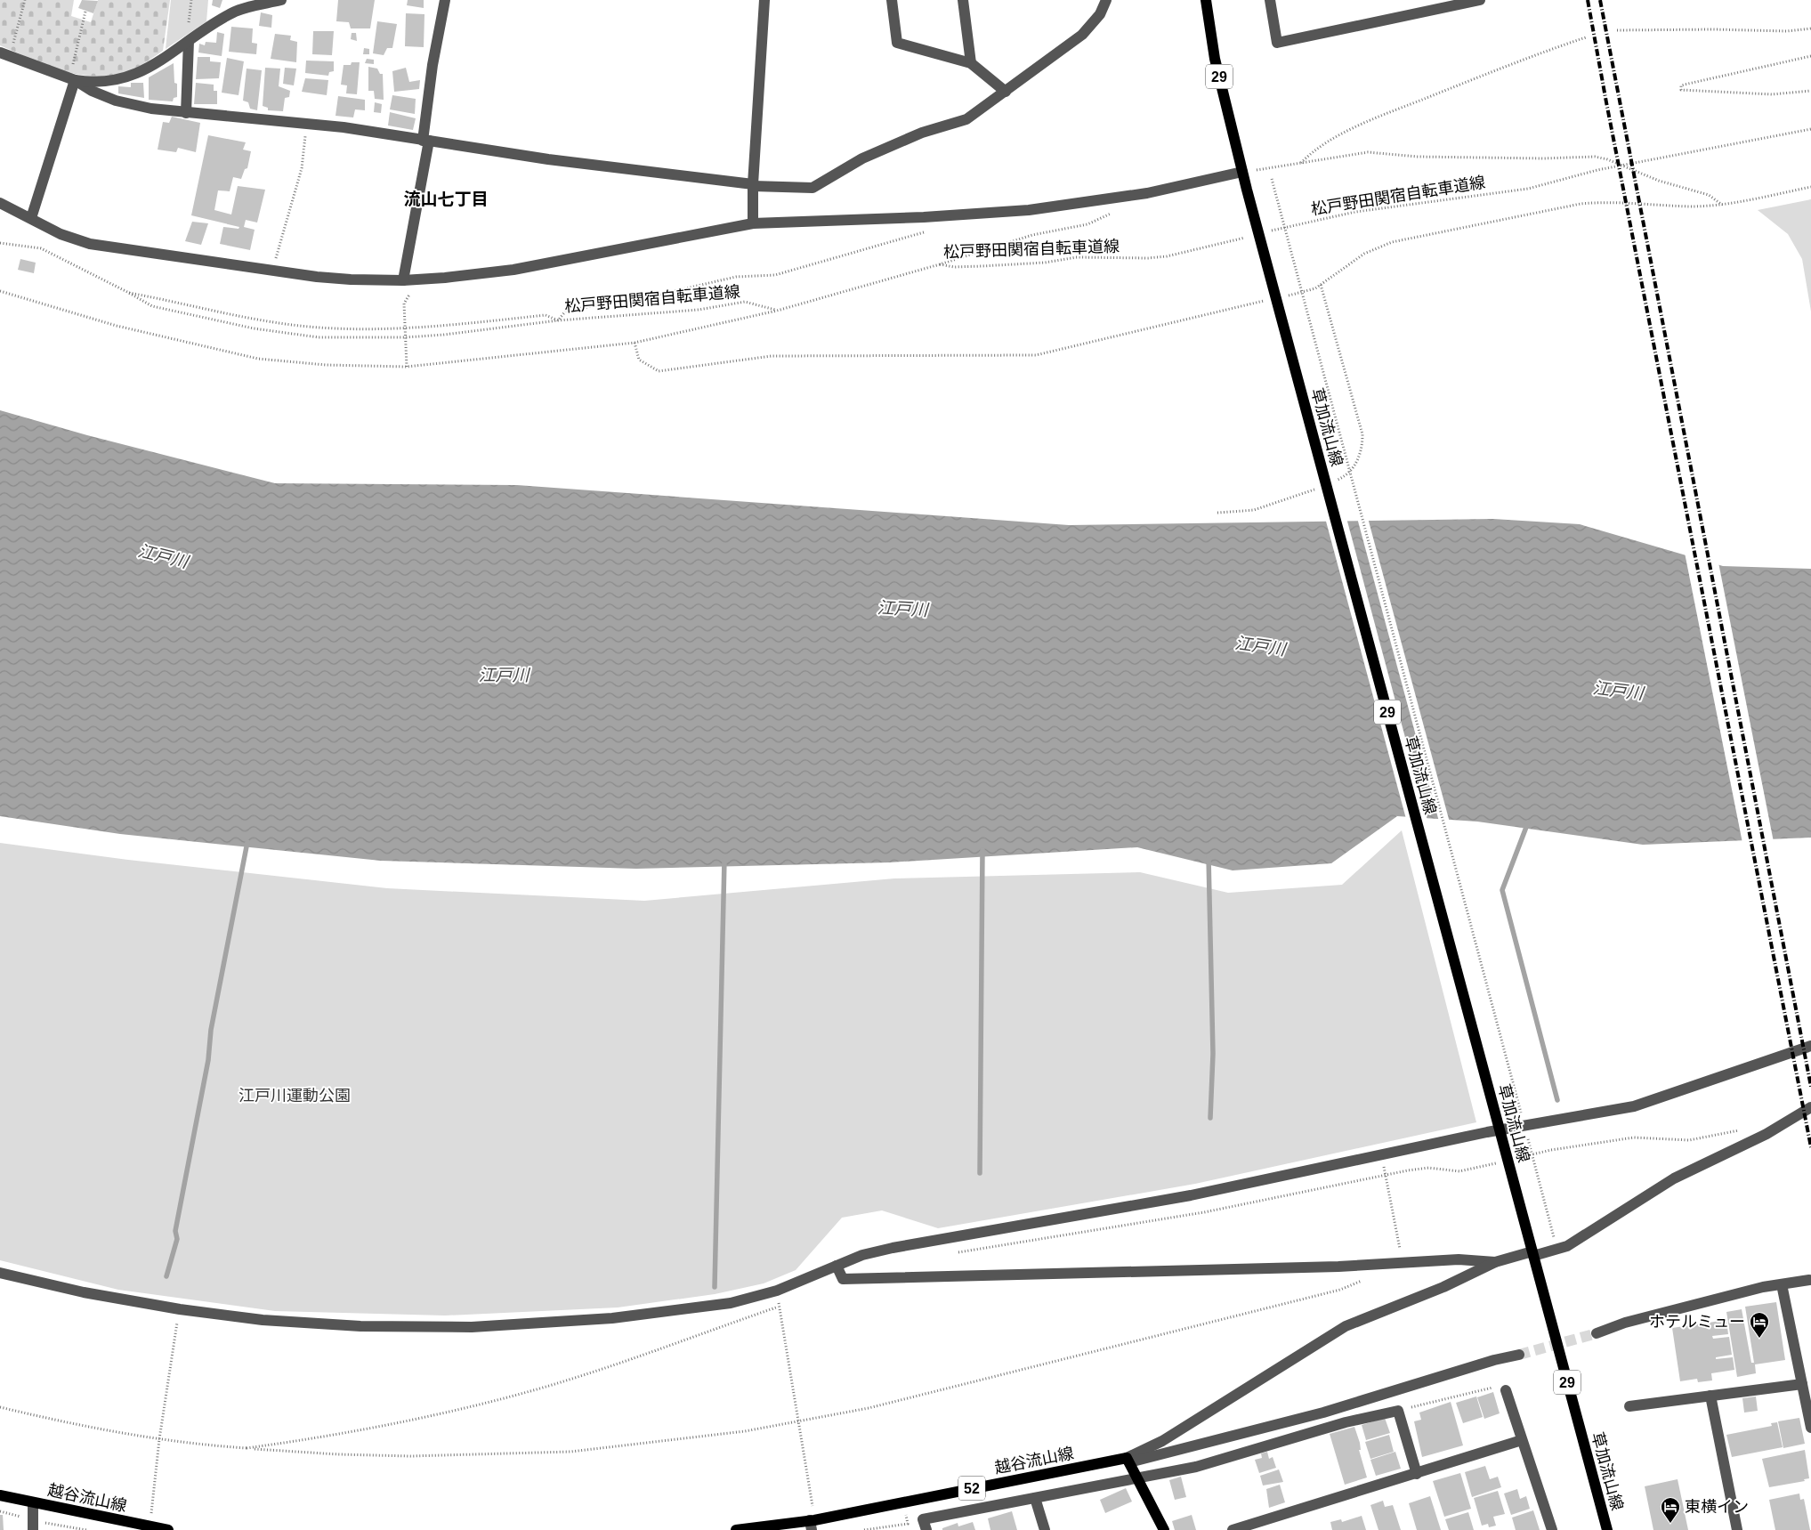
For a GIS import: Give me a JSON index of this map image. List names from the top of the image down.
{
  "streets": {
    "main road": [
      "29",
      "草加流山線",
      "越谷流山線",
      "52"
    ],
    "path": ["松戸野田関宿自転車道線"]
  },
  "districts": ["流山七丁目"],
  "water": ["江戸川"],
  "parks": ["江戸川運動公園"],
  "places": {
    "hotel": ["ホテルミュー", "東横イン"]
  }
}
